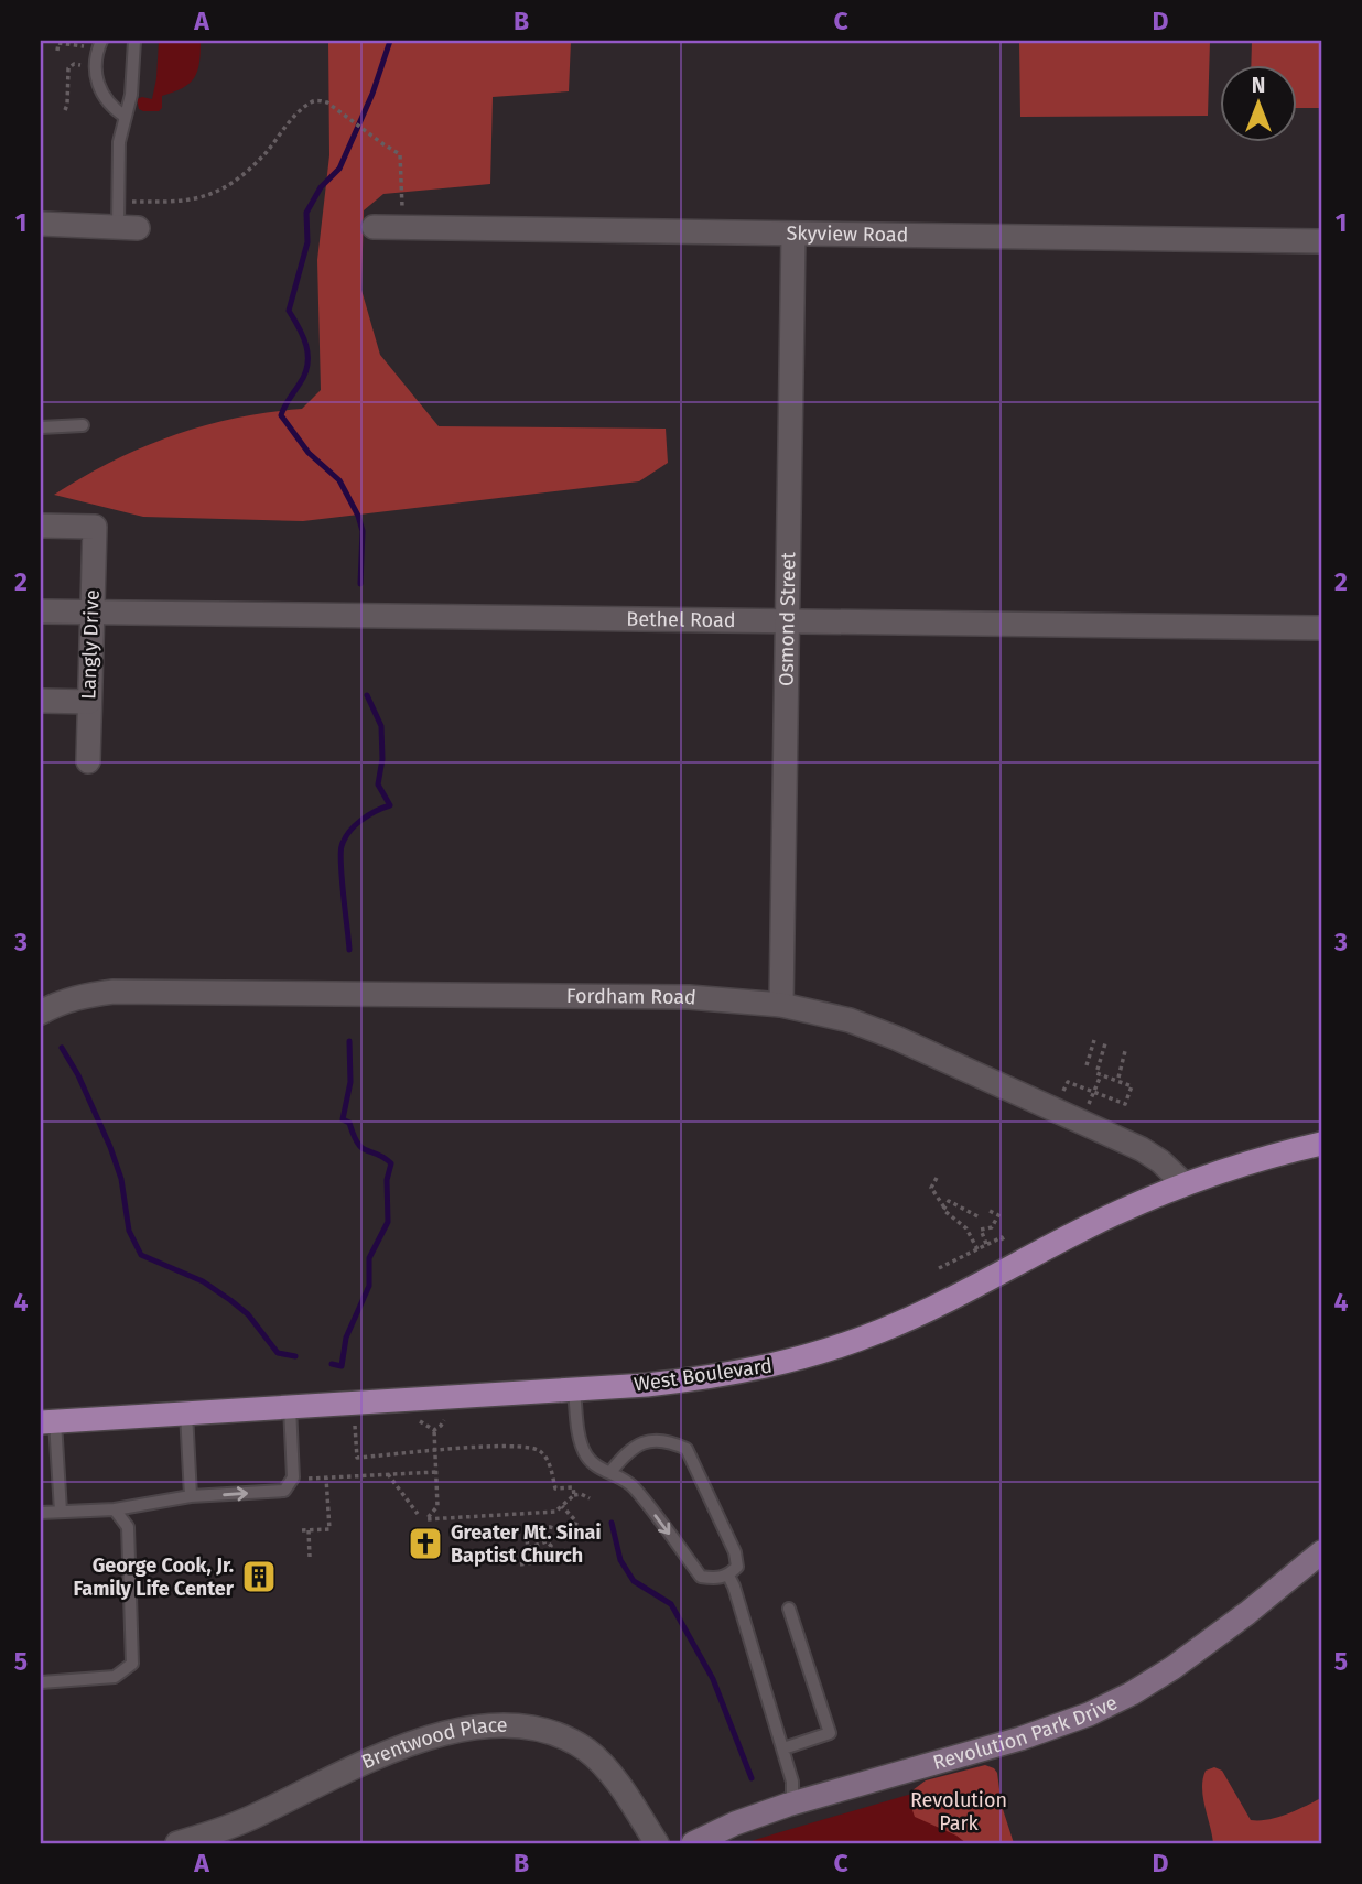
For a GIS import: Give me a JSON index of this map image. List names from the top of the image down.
{
  "streets": {
    "main road": ["West Boulevard"],
    "street": [
      "Skyview Road",
      "Osmond Street",
      "Bethel Road",
      "Langly Drive",
      "Fordham Road",
      "Revolution Park Drive",
      "Brentwood Place"
    ]
  },
  "crossings": [
    ["Skyview Road", "Osmond Street"],
    ["Osmond Street", "Bethel Road"],
    ["Osmond Street", "Fordham Road"],
    ["Bethel Road", "Langly Drive"],
    ["Fordham Road", "West Boulevard"]
  ],
  "parks": ["Revolution Park"],
  "places": {
    "church": ["Greater Mt. Sinai Baptist Church"],
    "building": ["George Cook, Jr. Family Life Center"]
  },
  "north": "top",
  "grid": {
    "columns": [
      "A",
      "B",
      "C",
      "D"
    ],
    "rows": [
      "1",
      "2",
      "3",
      "4",
      "5"
    ]
  }
}
